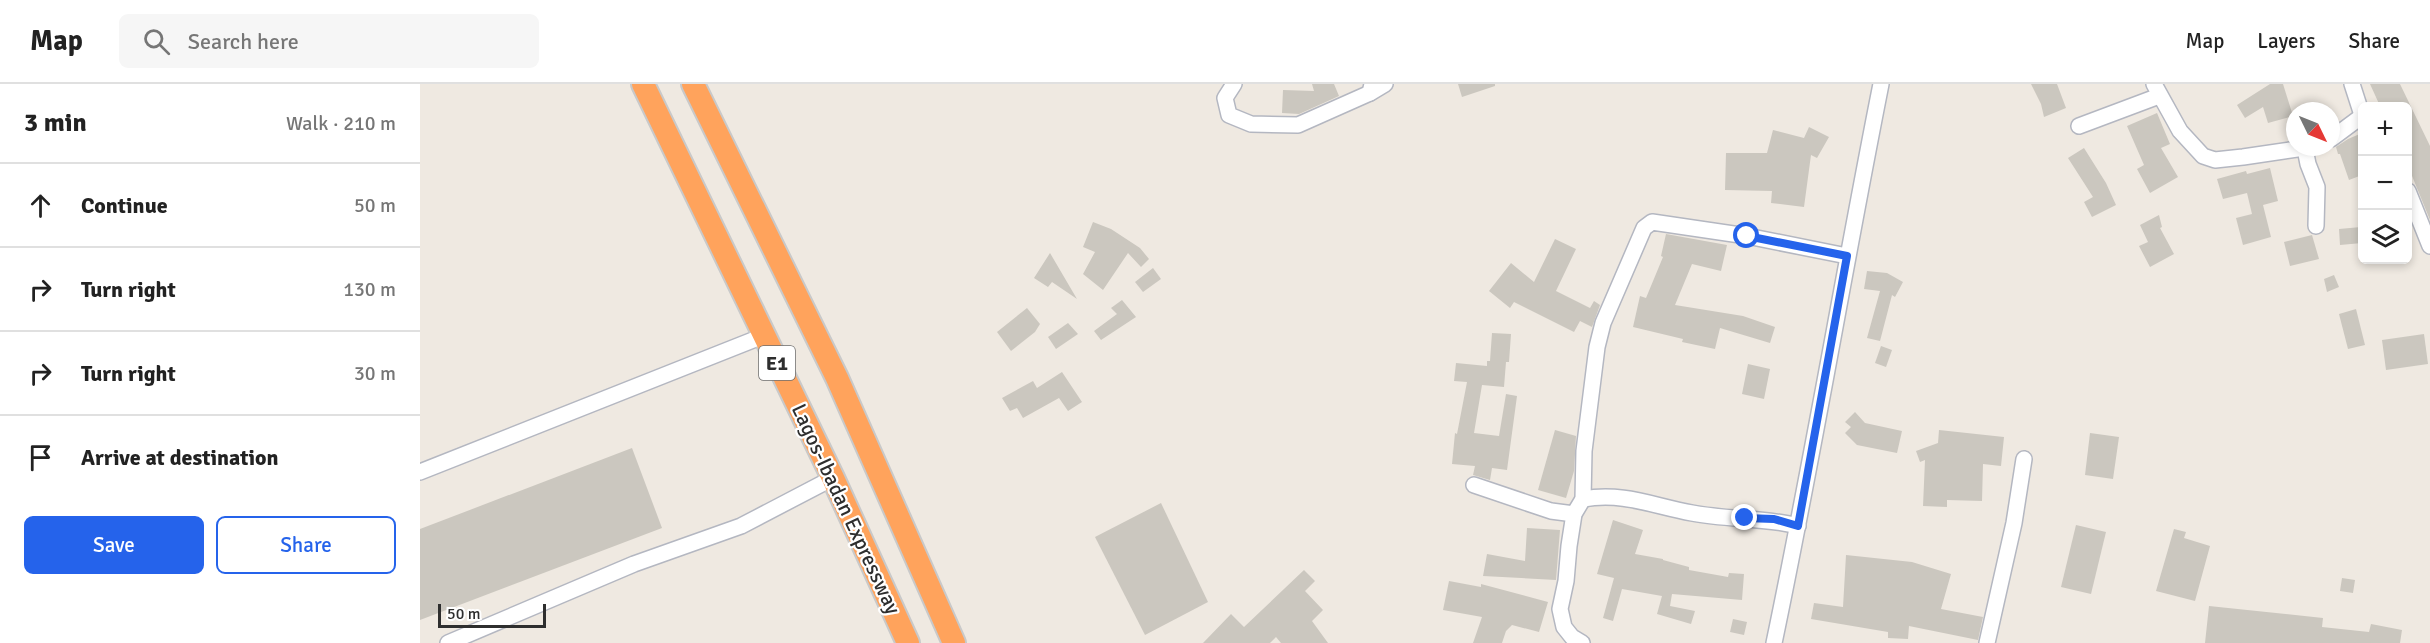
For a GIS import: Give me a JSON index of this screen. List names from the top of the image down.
{
  "streets": {
    "highway": ["E1", "Lagos-Ibadan Expressway"]
  },
  "scale_bar": "50 m",
  "north": "bottom right",
  "page": {
    "header": "Map",
    "search": "Search here",
    "nav": ["Map", "Layers", "Share"],
    "heading": ["3 min", "Walk · 210 m"],
    "map_buttons": ["+", "−"],
    "list": [
      ["Continue", "50 m"],
      ["Turn right", "130 m"],
      ["Turn right", "30 m"],
      "Arrive at destination"
    ],
    "buttons": ["Save", "Share"],
    "scale": "50 m"
  }
}
